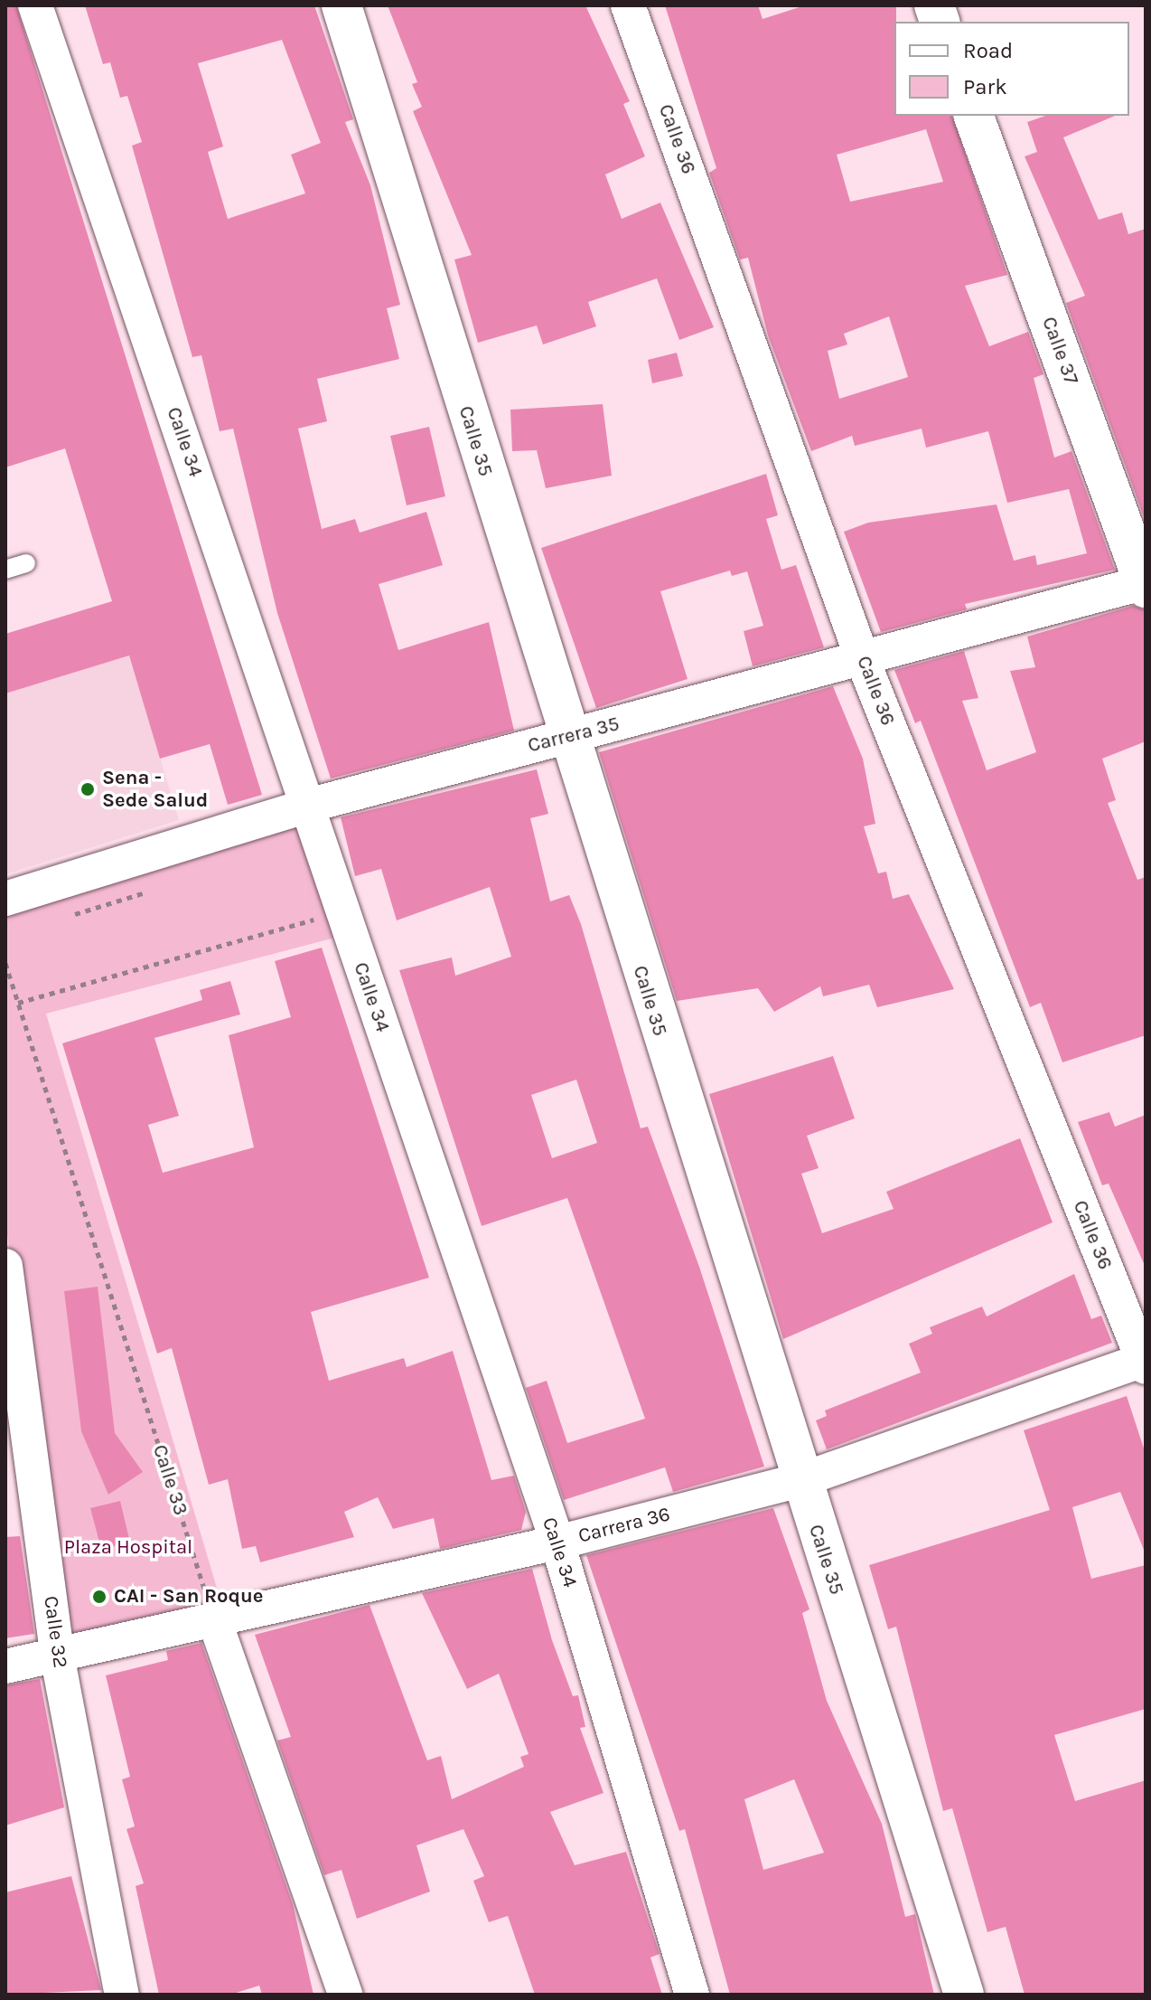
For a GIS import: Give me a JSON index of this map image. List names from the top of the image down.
{
  "streets": {
    "street": [
      "Calle 36",
      "Calle 37",
      "Calle 35",
      "Calle 34",
      "Carrera 35",
      "Carrera 36",
      "Calle 32"
    ],
    "path": ["Calle 33"]
  },
  "crossings": [
    ["Calle 36", "Carrera 35"],
    ["Calle 36", "Carrera 36"],
    ["Calle 37", "Carrera 35"],
    ["Calle 35", "Carrera 35"],
    ["Calle 35", "Carrera 36"],
    ["Calle 34", "Carrera 35"],
    ["Calle 34", "Carrera 36"],
    ["Calle 33", "Carrera 36"],
    ["Carrera 36", "Calle 32"]
  ],
  "parks": ["Plaza Hospital"],
  "places": ["Sena - Sede Salud", "CAI - San Roque"],
  "legend": ["Road", "Park"]
}
